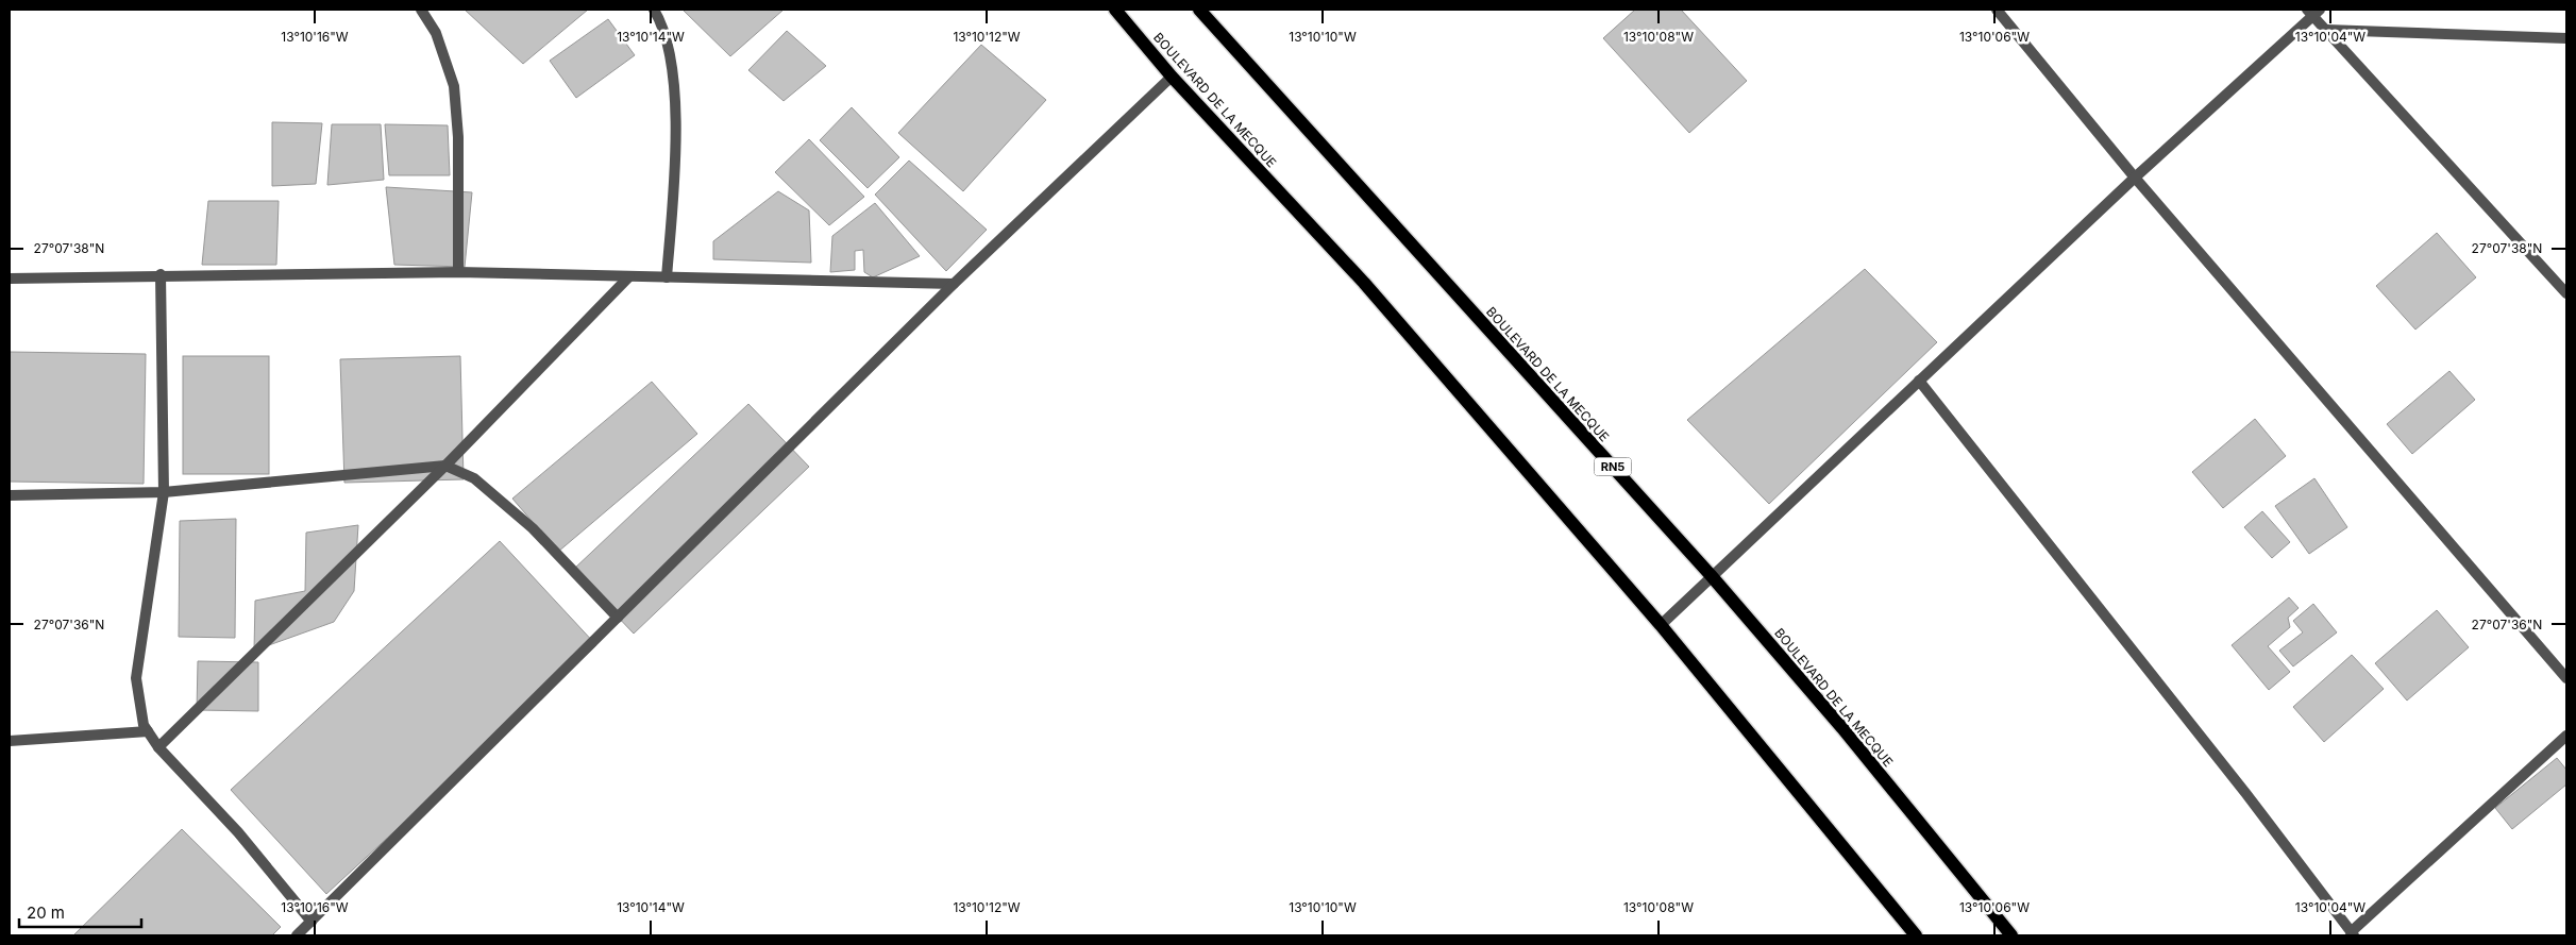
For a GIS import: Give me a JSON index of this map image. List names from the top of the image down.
{
  "streets": {
    "main road": ["BOULEVARD DE LA MECQUE", "RN5"]
  },
  "scale_bar": "20 m",
  "coordinates": [
    "13°10'16\"W",
    "13°10'14\"W",
    "13°10'12\"W",
    "13°10'10\"W",
    "13°10'08\"W",
    "13°10'06\"W",
    "13°10'04\"W",
    "27°07'38\"N",
    "27°07'36\"N"
  ]
}
